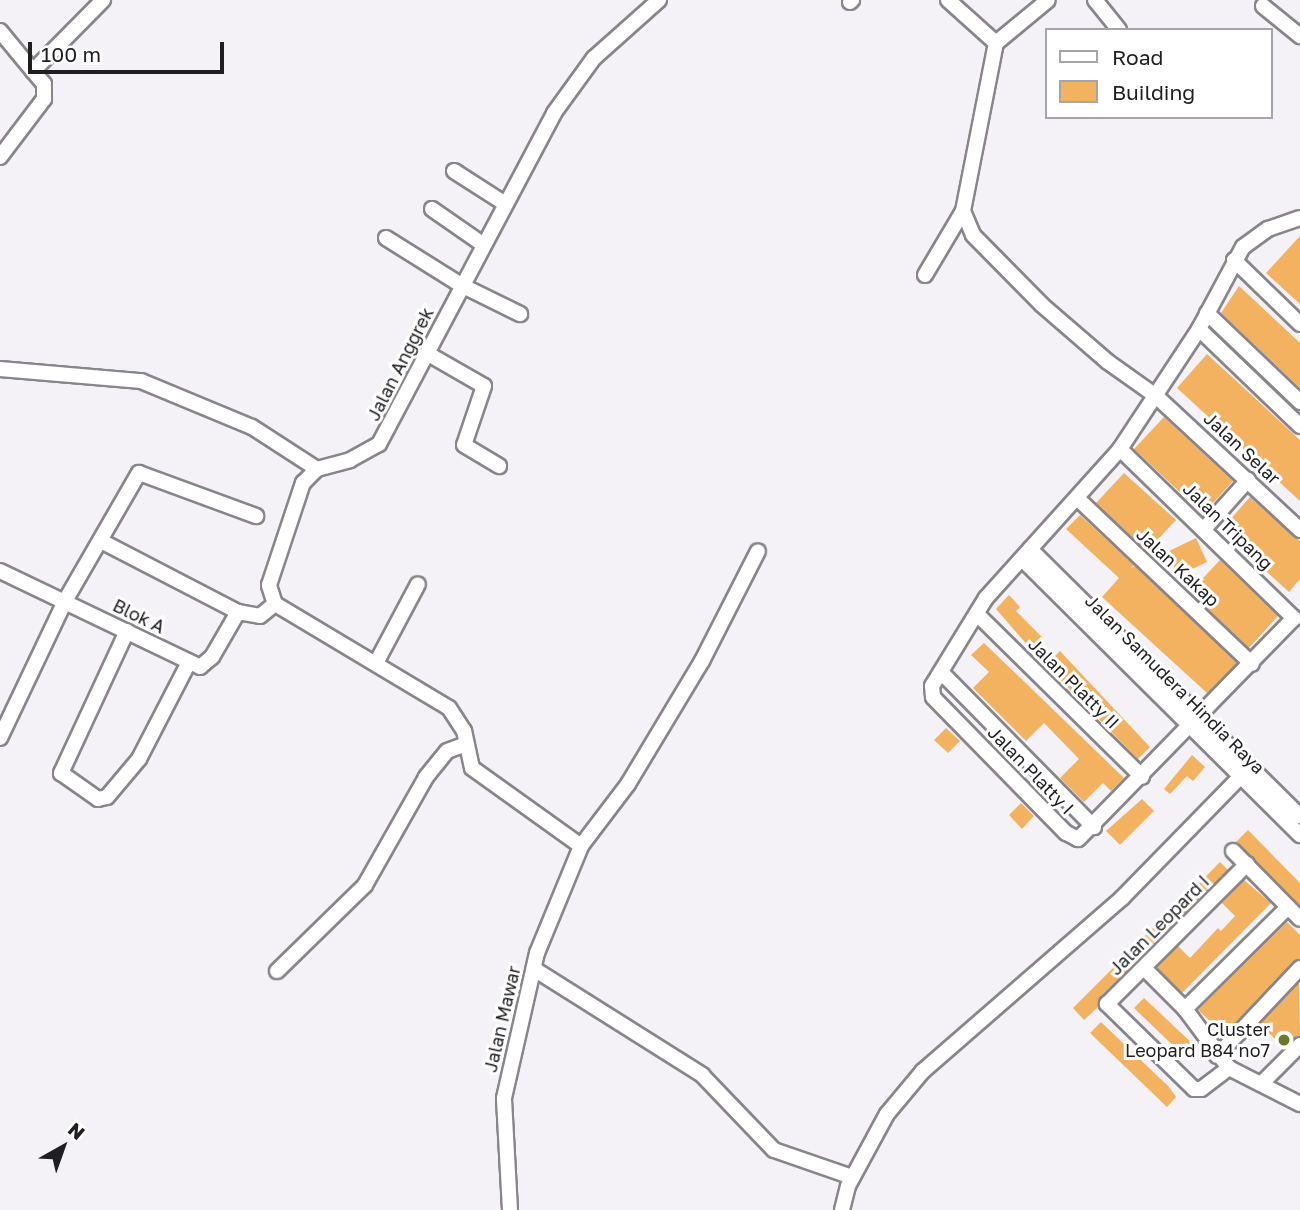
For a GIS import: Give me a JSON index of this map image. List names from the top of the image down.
{
  "streets": {
    "street": [
      "Jalan Anggrek",
      "Jalan Selar",
      "Jalan Tripang",
      "Jalan Kakap",
      "Blok A",
      "Jalan Platty II",
      "Jalan Samudera Hindia Raya",
      "Jalan Platty I",
      "Jalan Leopard I",
      "Jalan Mawar"
    ]
  },
  "crossings": [
    ["Jalan Selar", "Jalan Platty I"],
    ["Jalan Tripang", "Jalan Kakap"],
    ["Jalan Tripang", "Jalan Platty I"],
    ["Jalan Kakap", "Jalan Platty I"],
    ["Jalan Platty II", "Jalan Platty I"],
    ["Jalan Samudera Hindia Raya", "Jalan Platty I"]
  ],
  "places": ["Cluster Leopard B84 no7"],
  "legend": ["Road", "Building"],
  "scale_bar": "100 m",
  "north": "top right"
}
